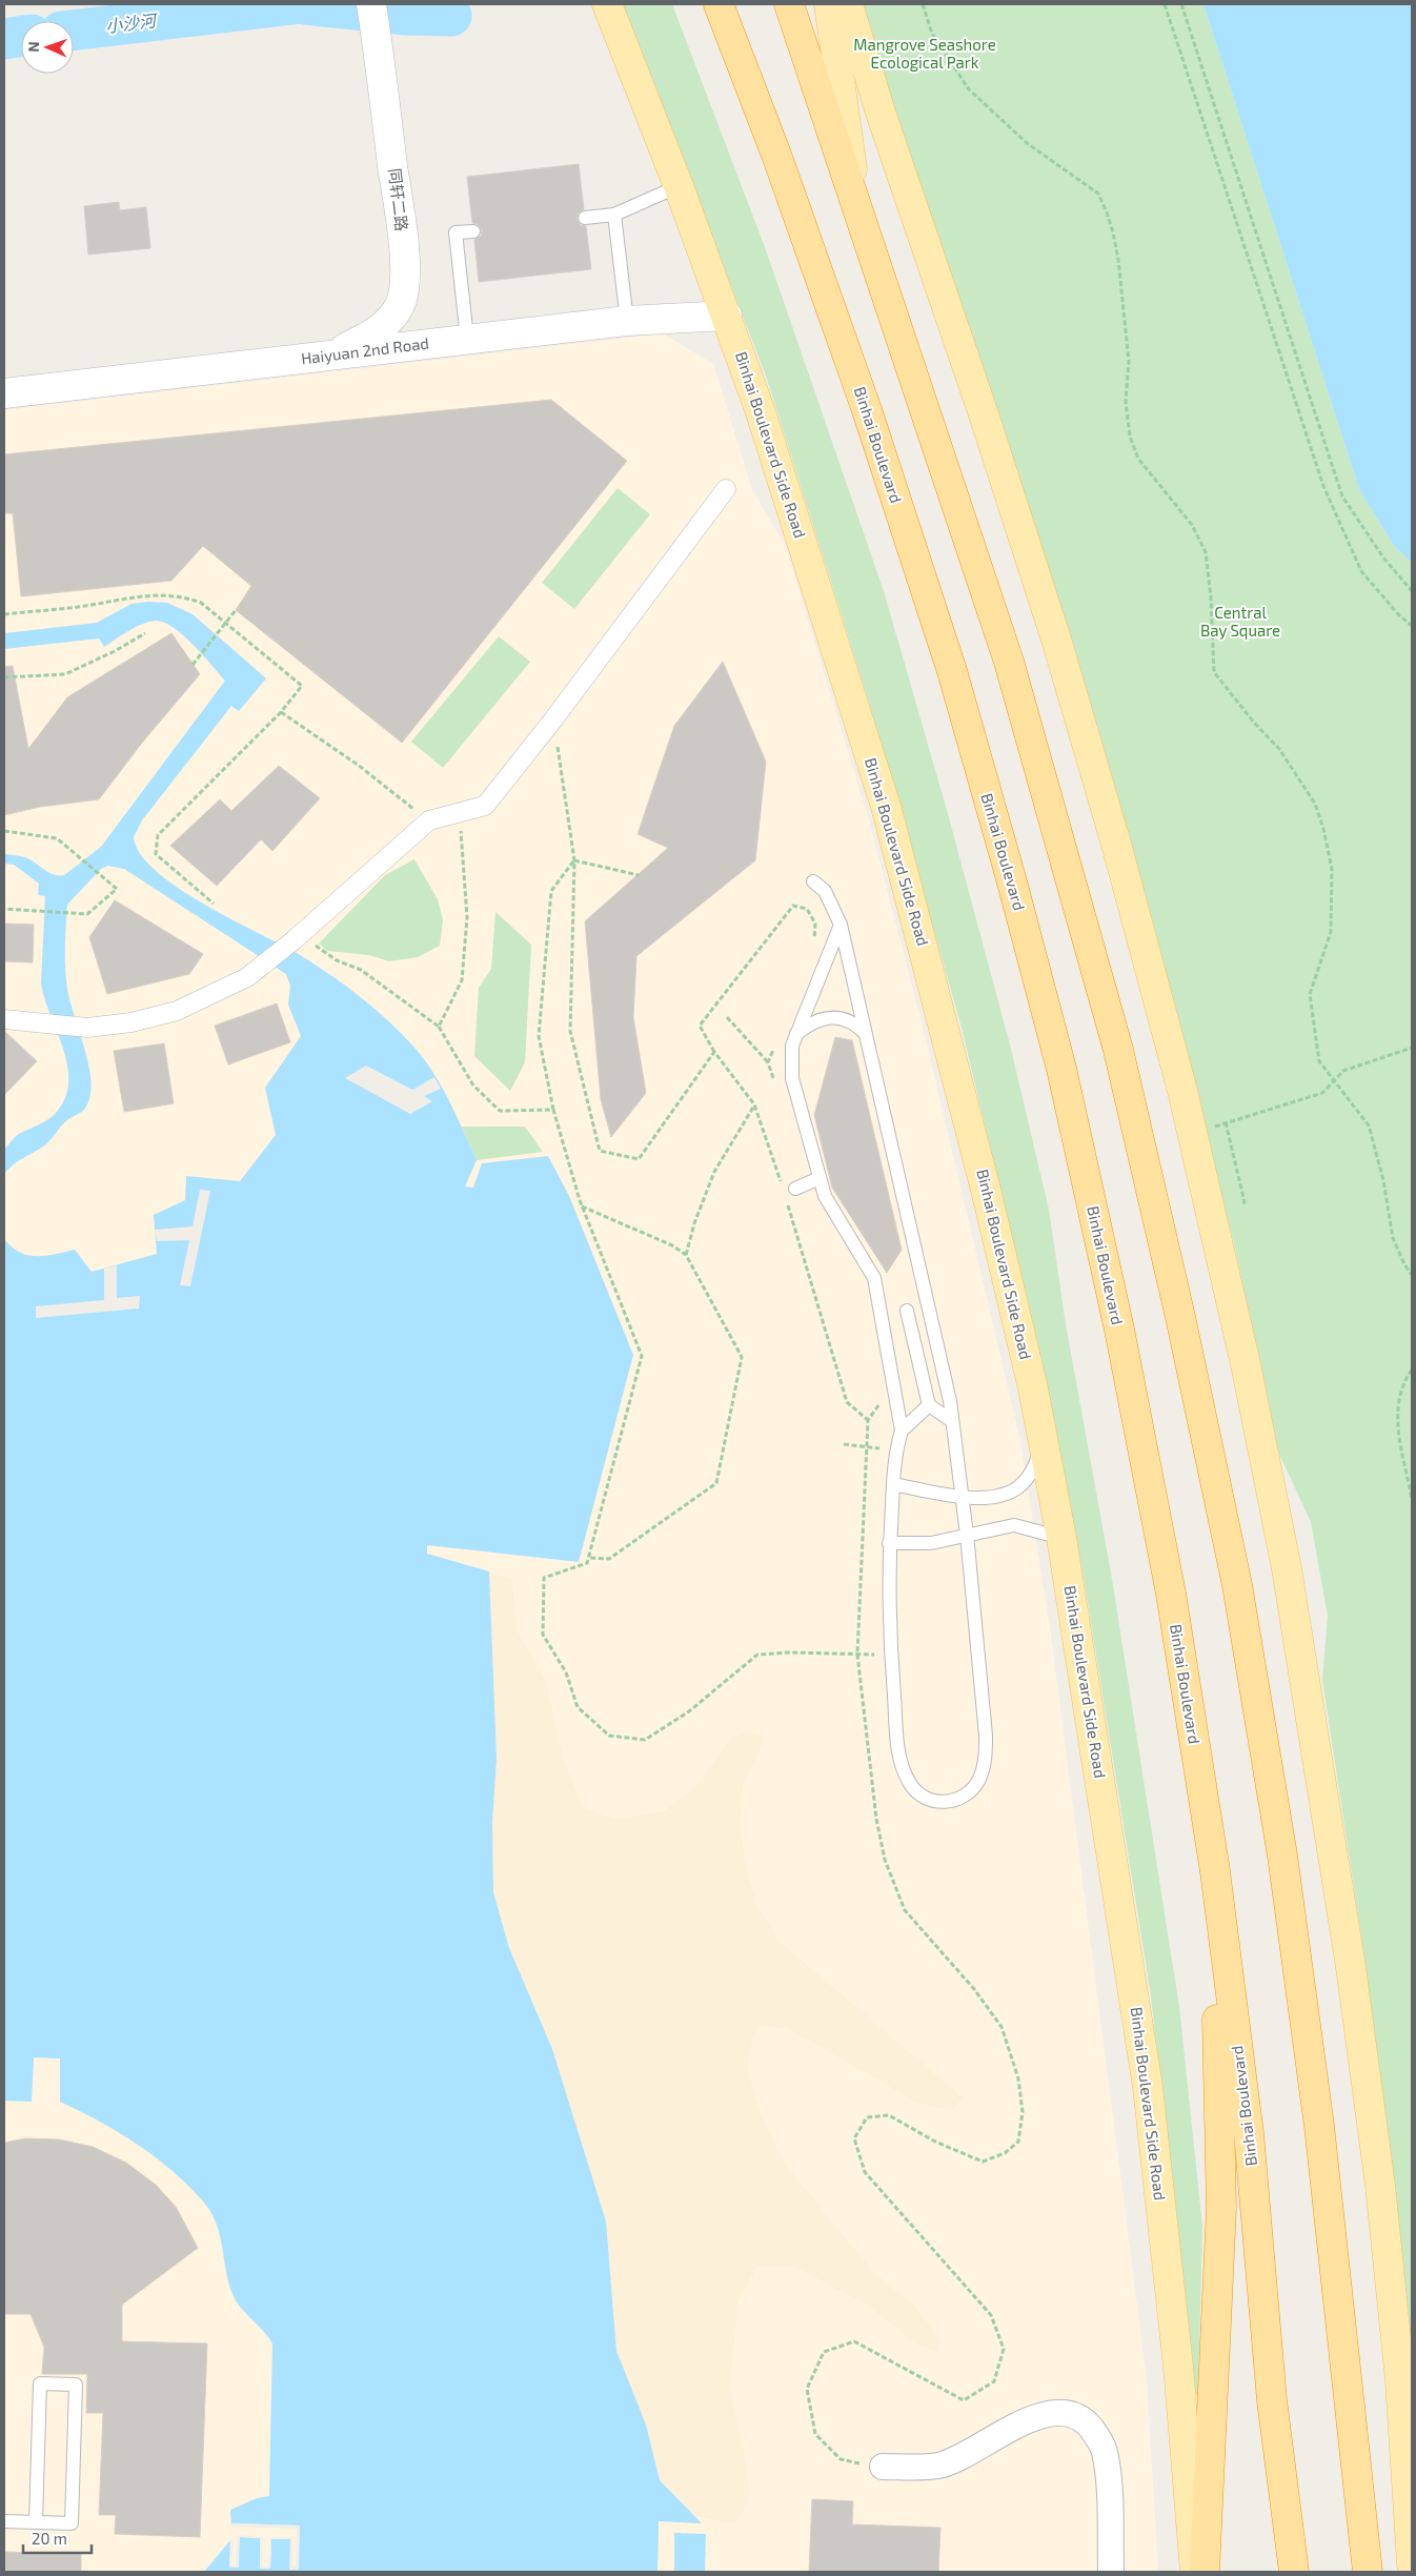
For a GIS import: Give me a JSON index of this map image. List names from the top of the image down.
{
  "streets": {
    "highway": ["Binhai Boulevard"],
    "main road": ["Binhai Boulevard Side Road"],
    "street": ["同轩二路", "Haiyuan 2nd Road"]
  },
  "crossings": [
    ["同轩二路", "Haiyuan 2nd Road"],
    ["Haiyuan 2nd Road", "Binhai Boulevard Side Road"]
  ],
  "water": ["小沙河"],
  "parks": ["Mangrove Seashore Ecological Park", "Central Bay Square"],
  "scale_bar": "20 m",
  "north": "left"
}
